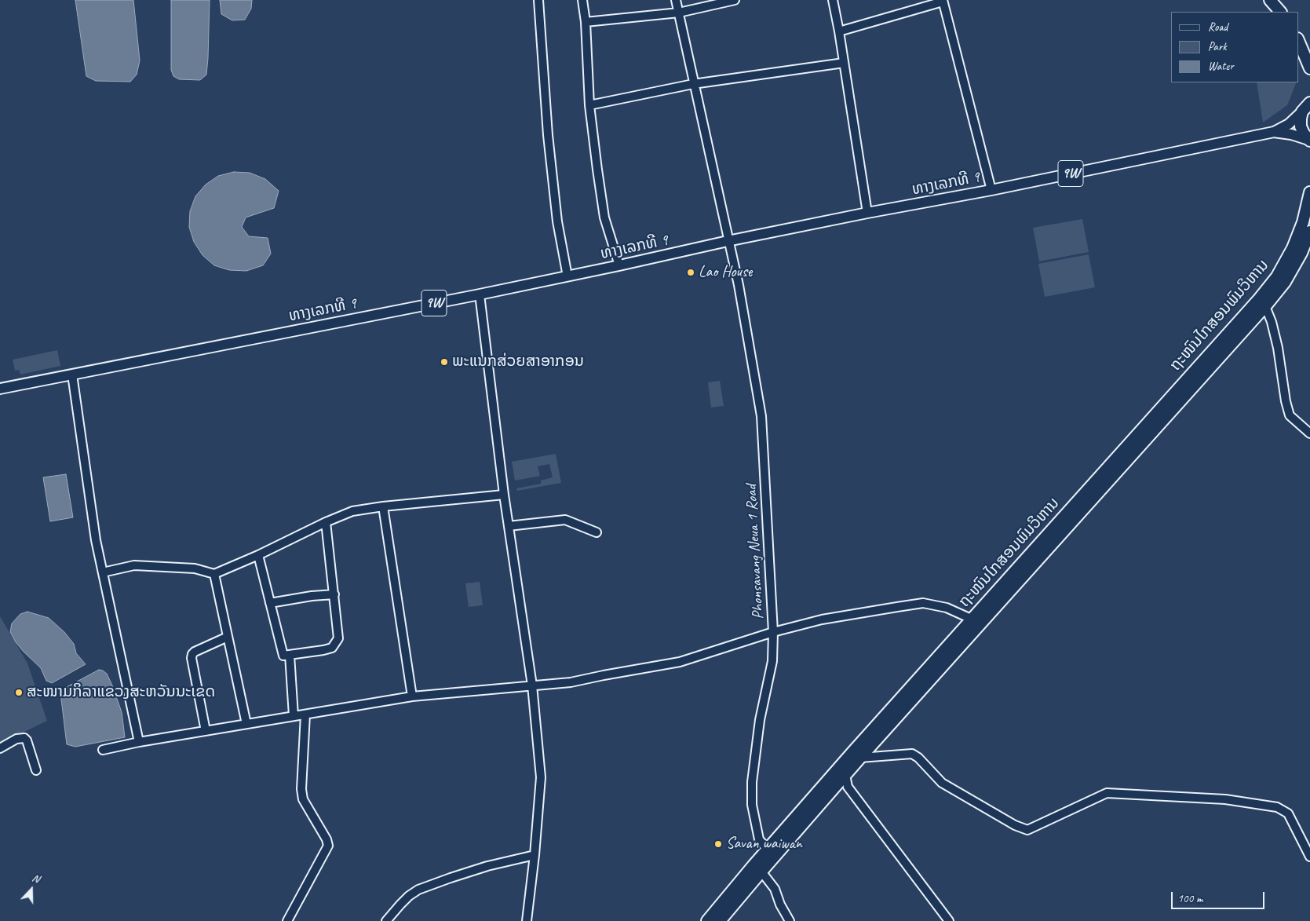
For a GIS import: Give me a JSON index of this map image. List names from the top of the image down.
{
  "streets": {
    "highway": ["ຖະໜົນໄກສອນພົມວິຫານ"],
    "main road": ["9W", "ທາງເລກທີ 9"],
    "street": ["Phonsavang Neua 1 Road"]
  },
  "crossings": [
    ["ທາງເລກທີ 9", "Phonsavang Neua 1 Road"],
    ["ຖະໜົນໄກສອນພົມວິຫານ", "Phonsavang Neua 1 Road"]
  ],
  "places": [
    "Lao House",
    "ພະແນກສ່ວຍສາອາກອນ",
    "ສະໜາມກິລາແຂວງສະຫວັນນະເຂດ",
    "Savan waiwan"
  ],
  "legend": ["Road", "Park", "Water"],
  "scale_bar": "100 m",
  "north": "top"
}
